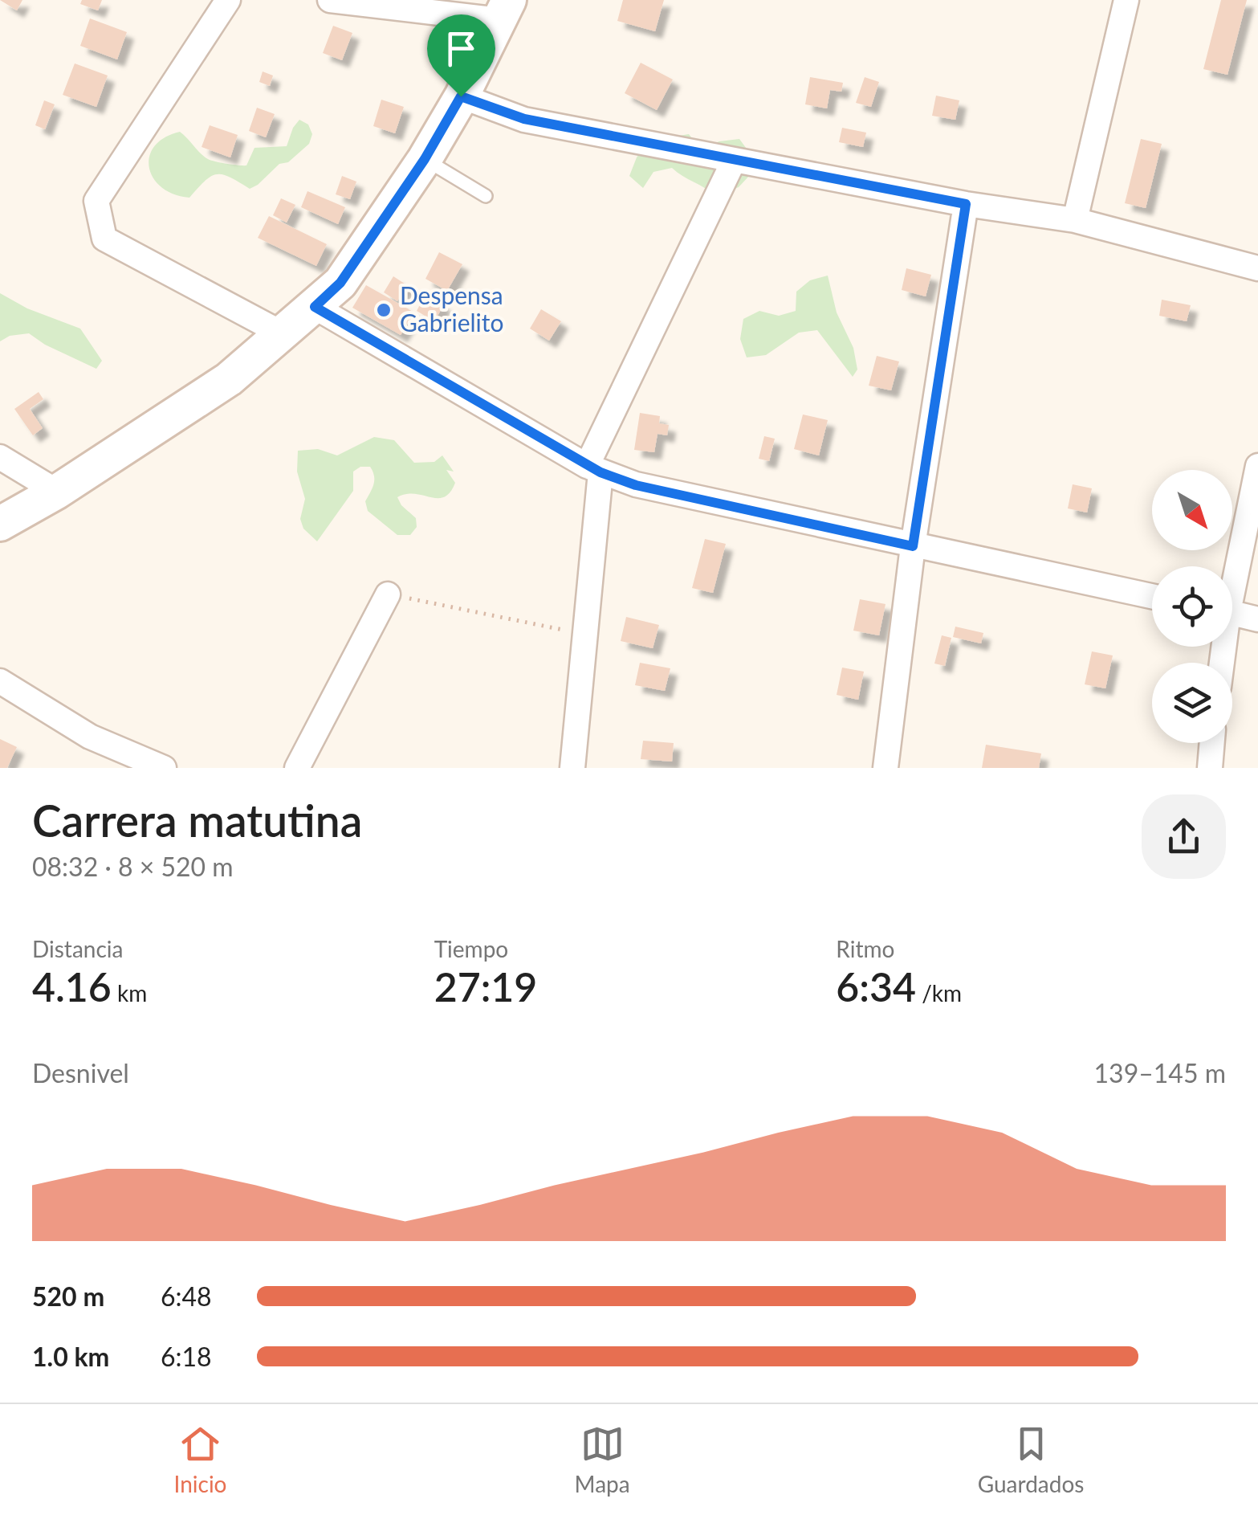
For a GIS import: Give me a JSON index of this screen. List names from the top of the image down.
{
  "places": ["Despensa Gabrielito"],
  "north": "bottom right",
  "page": {
    "heading": ["Carrera matutina", "08:32 · 8 × 520 m"],
    "stats": [
      ["Distancia", "4.16 km"],
      ["Tiempo", "27:19"],
      ["Ritmo", "6:34 /km"]
    ],
    "chart": ["Desnivel", "139–145 m"],
    "list": [
      {
        "name": "520 m",
        "note": "6:48"
      },
      {
        "name": "1.0 km",
        "note": "6:18"
      }
    ],
    "tabs": ["Inicio", "Mapa", "Guardados"]
  }
}
